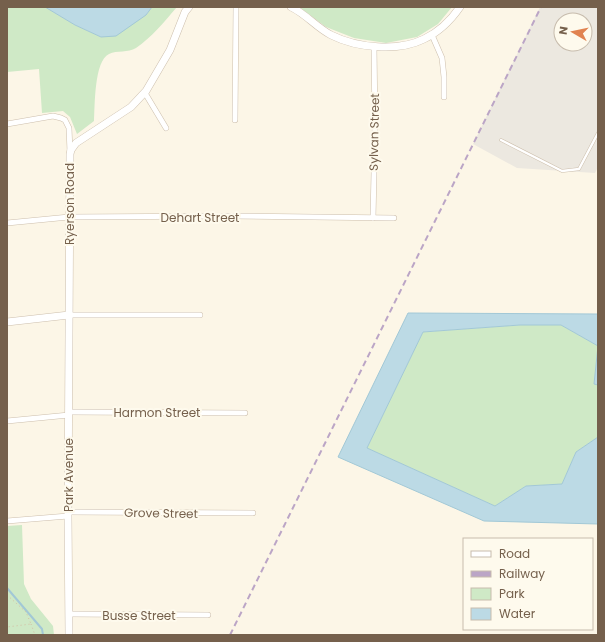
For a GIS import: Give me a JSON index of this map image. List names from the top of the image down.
{
  "streets": {
    "street": [
      "Sylvan Street",
      "Ryerson Road",
      "Dehart Street",
      "Harmon Street",
      "Park Avenue",
      "Grove Street",
      "Busse Street"
    ]
  },
  "crossings": [
    ["Sylvan Street", "Dehart Street"],
    ["Ryerson Road", "Dehart Street"],
    ["Ryerson Road", "Park Avenue"],
    ["Harmon Street", "Park Avenue"],
    ["Park Avenue", "Grove Street"],
    ["Park Avenue", "Busse Street"]
  ],
  "legend": [
    "Road",
    "Railway",
    "Park",
    "Water"
  ],
  "north": "left"
}
